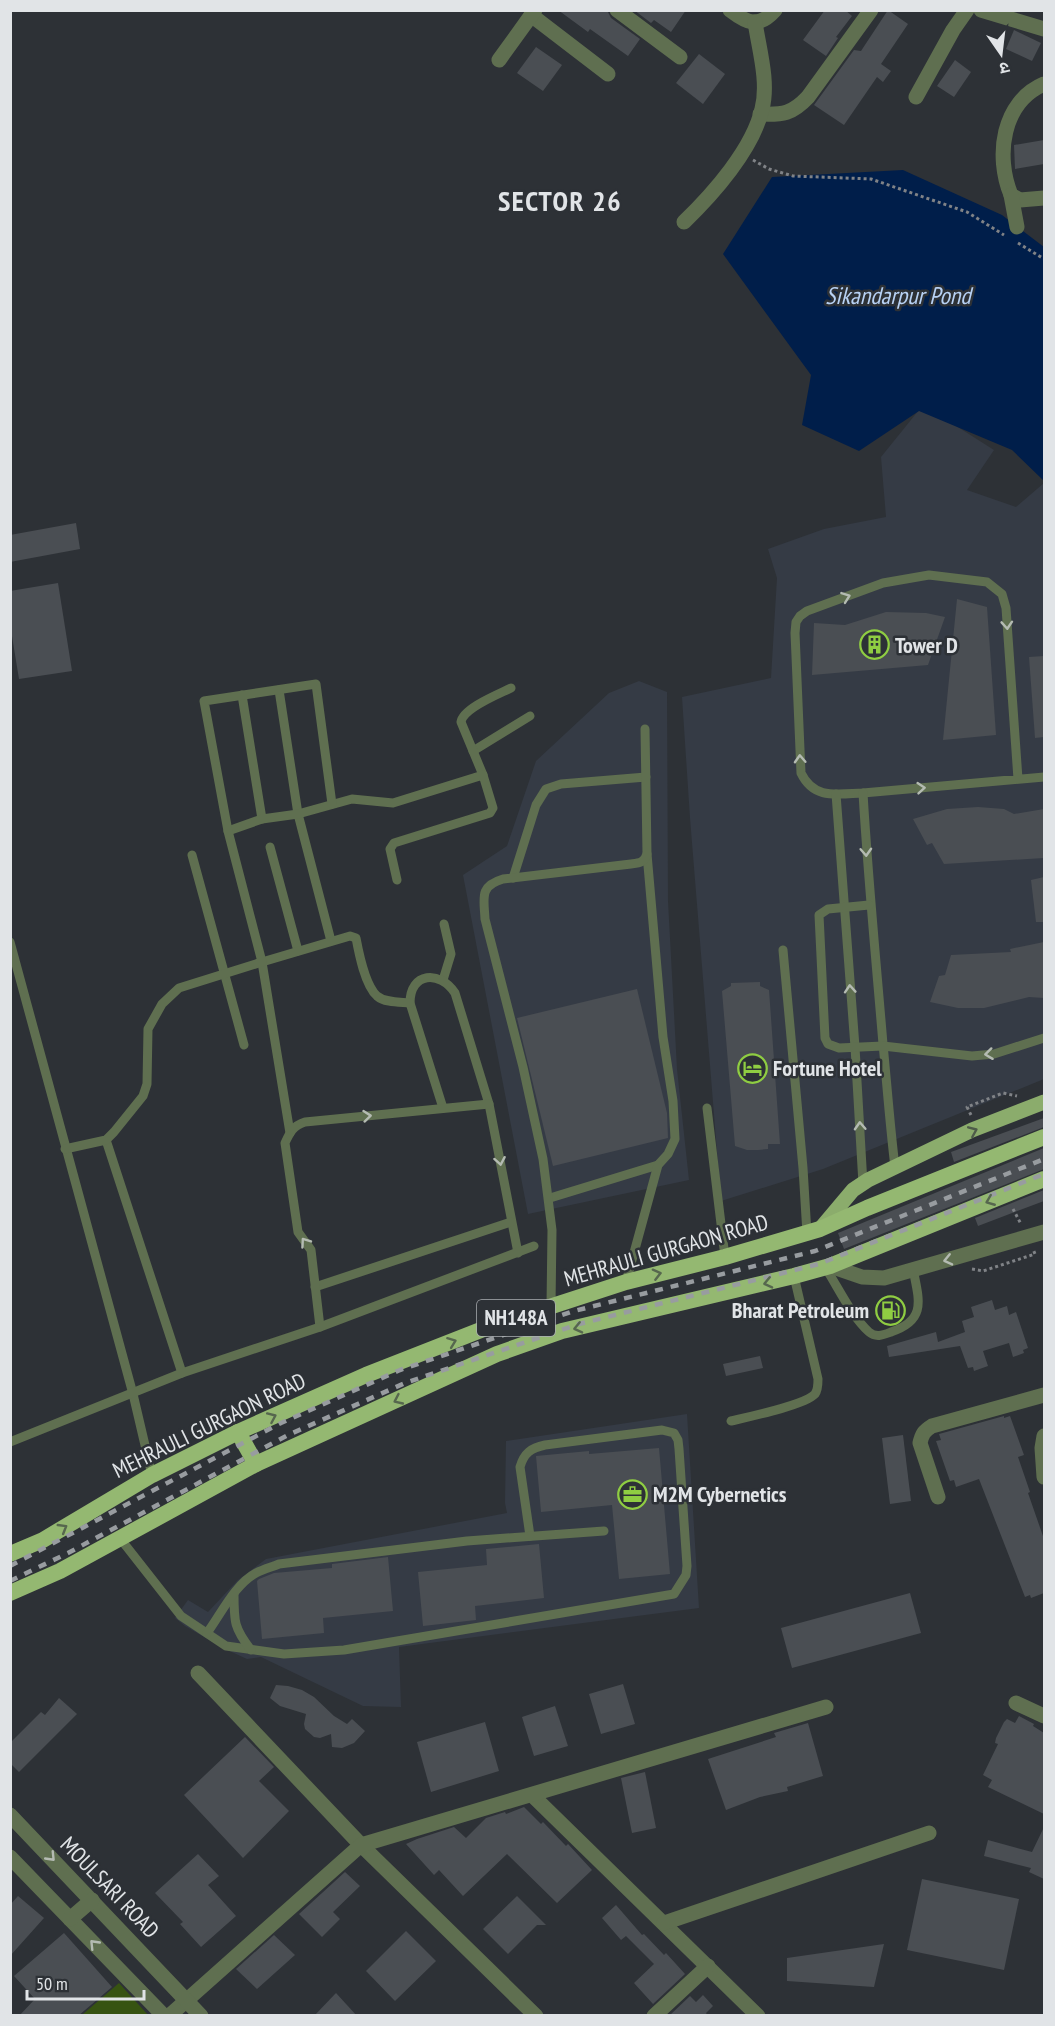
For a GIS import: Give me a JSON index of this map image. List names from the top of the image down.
{
  "streets": {
    "highway": ["MEHRAULI GURGAON ROAD", "NH148A"],
    "street": ["MOULSARI ROAD"]
  },
  "districts": ["SECTOR 26"],
  "water": ["Sikandarpur Pond"],
  "places": {
    "building": ["Tower D"],
    "hotel": ["Fortune Hotel"],
    "fuel station": ["Bharat Petroleum"],
    "office": ["M2M Cybernetics"]
  },
  "scale_bar": "50 m",
  "north": "bottom"
}
